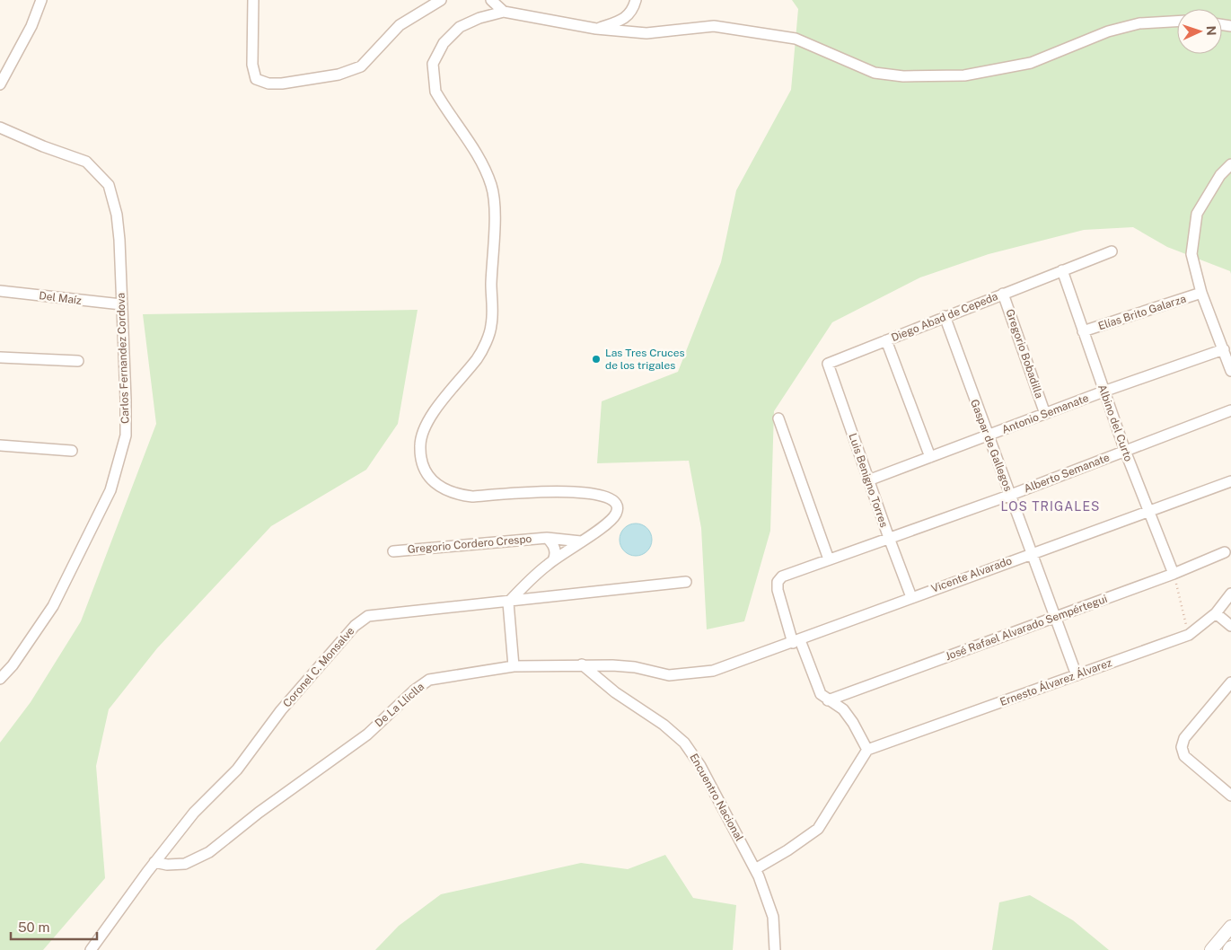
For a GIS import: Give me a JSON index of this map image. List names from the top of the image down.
{
  "streets": {
    "street": [
      "Del Maíz",
      "Elías Brito Galarza",
      "Diego Abad de Cepeda",
      "Gregorio Bobadilla",
      "Carlos Fernandez Cordova",
      "Antonio Semanate",
      "Albino del Curto",
      "Gaspar de Gallegos",
      "Alberto Semanate",
      "Luis Benigno Torres",
      "Gregorio Cordero Crespo",
      "Vicente Alvarado",
      "José Rafael Alvarado Sempértegui",
      "Coronel C. Monsalve",
      "Ernesto Álvarez Álvarez",
      "De La Lliclla",
      "Encuentro Nacional"
    ]
  },
  "crossings": [
    ["Del Maíz", "Carlos Fernandez Cordova"],
    ["Elías Brito Galarza", "Albino del Curto"],
    ["Diego Abad de Cepeda", "Gregorio Bobadilla"],
    ["Diego Abad de Cepeda", "Albino del Curto"],
    ["Diego Abad de Cepeda", "Gaspar de Gallegos"],
    ["Diego Abad de Cepeda", "Luis Benigno Torres"],
    ["Gregorio Bobadilla", "Antonio Semanate"],
    ["Antonio Semanate", "Albino del Curto"],
    ["Antonio Semanate", "Gaspar de Gallegos"],
    ["Antonio Semanate", "Luis Benigno Torres"],
    ["Albino del Curto", "Alberto Semanate"],
    ["Albino del Curto", "Vicente Alvarado"],
    ["Albino del Curto", "José Rafael Alvarado Sempértegui"],
    ["Gaspar de Gallegos", "Alberto Semanate"],
    ["Gaspar de Gallegos", "Vicente Alvarado"],
    ["Gaspar de Gallegos", "José Rafael Alvarado Sempértegui"],
    ["Gaspar de Gallegos", "Ernesto Álvarez Álvarez"],
    ["Alberto Semanate", "Luis Benigno Torres"],
    ["Alberto Semanate", "Vicente Alvarado"],
    ["Luis Benigno Torres", "Vicente Alvarado"],
    ["Vicente Alvarado", "De La Lliclla"],
    ["Coronel C. Monsalve", "De La Lliclla"],
    ["De La Lliclla", "Encuentro Nacional"]
  ],
  "districts": ["LOS TRIGALES"],
  "places": ["Las Tres Cruces de los trigales"],
  "scale_bar": "50 m",
  "north": "right"
}
